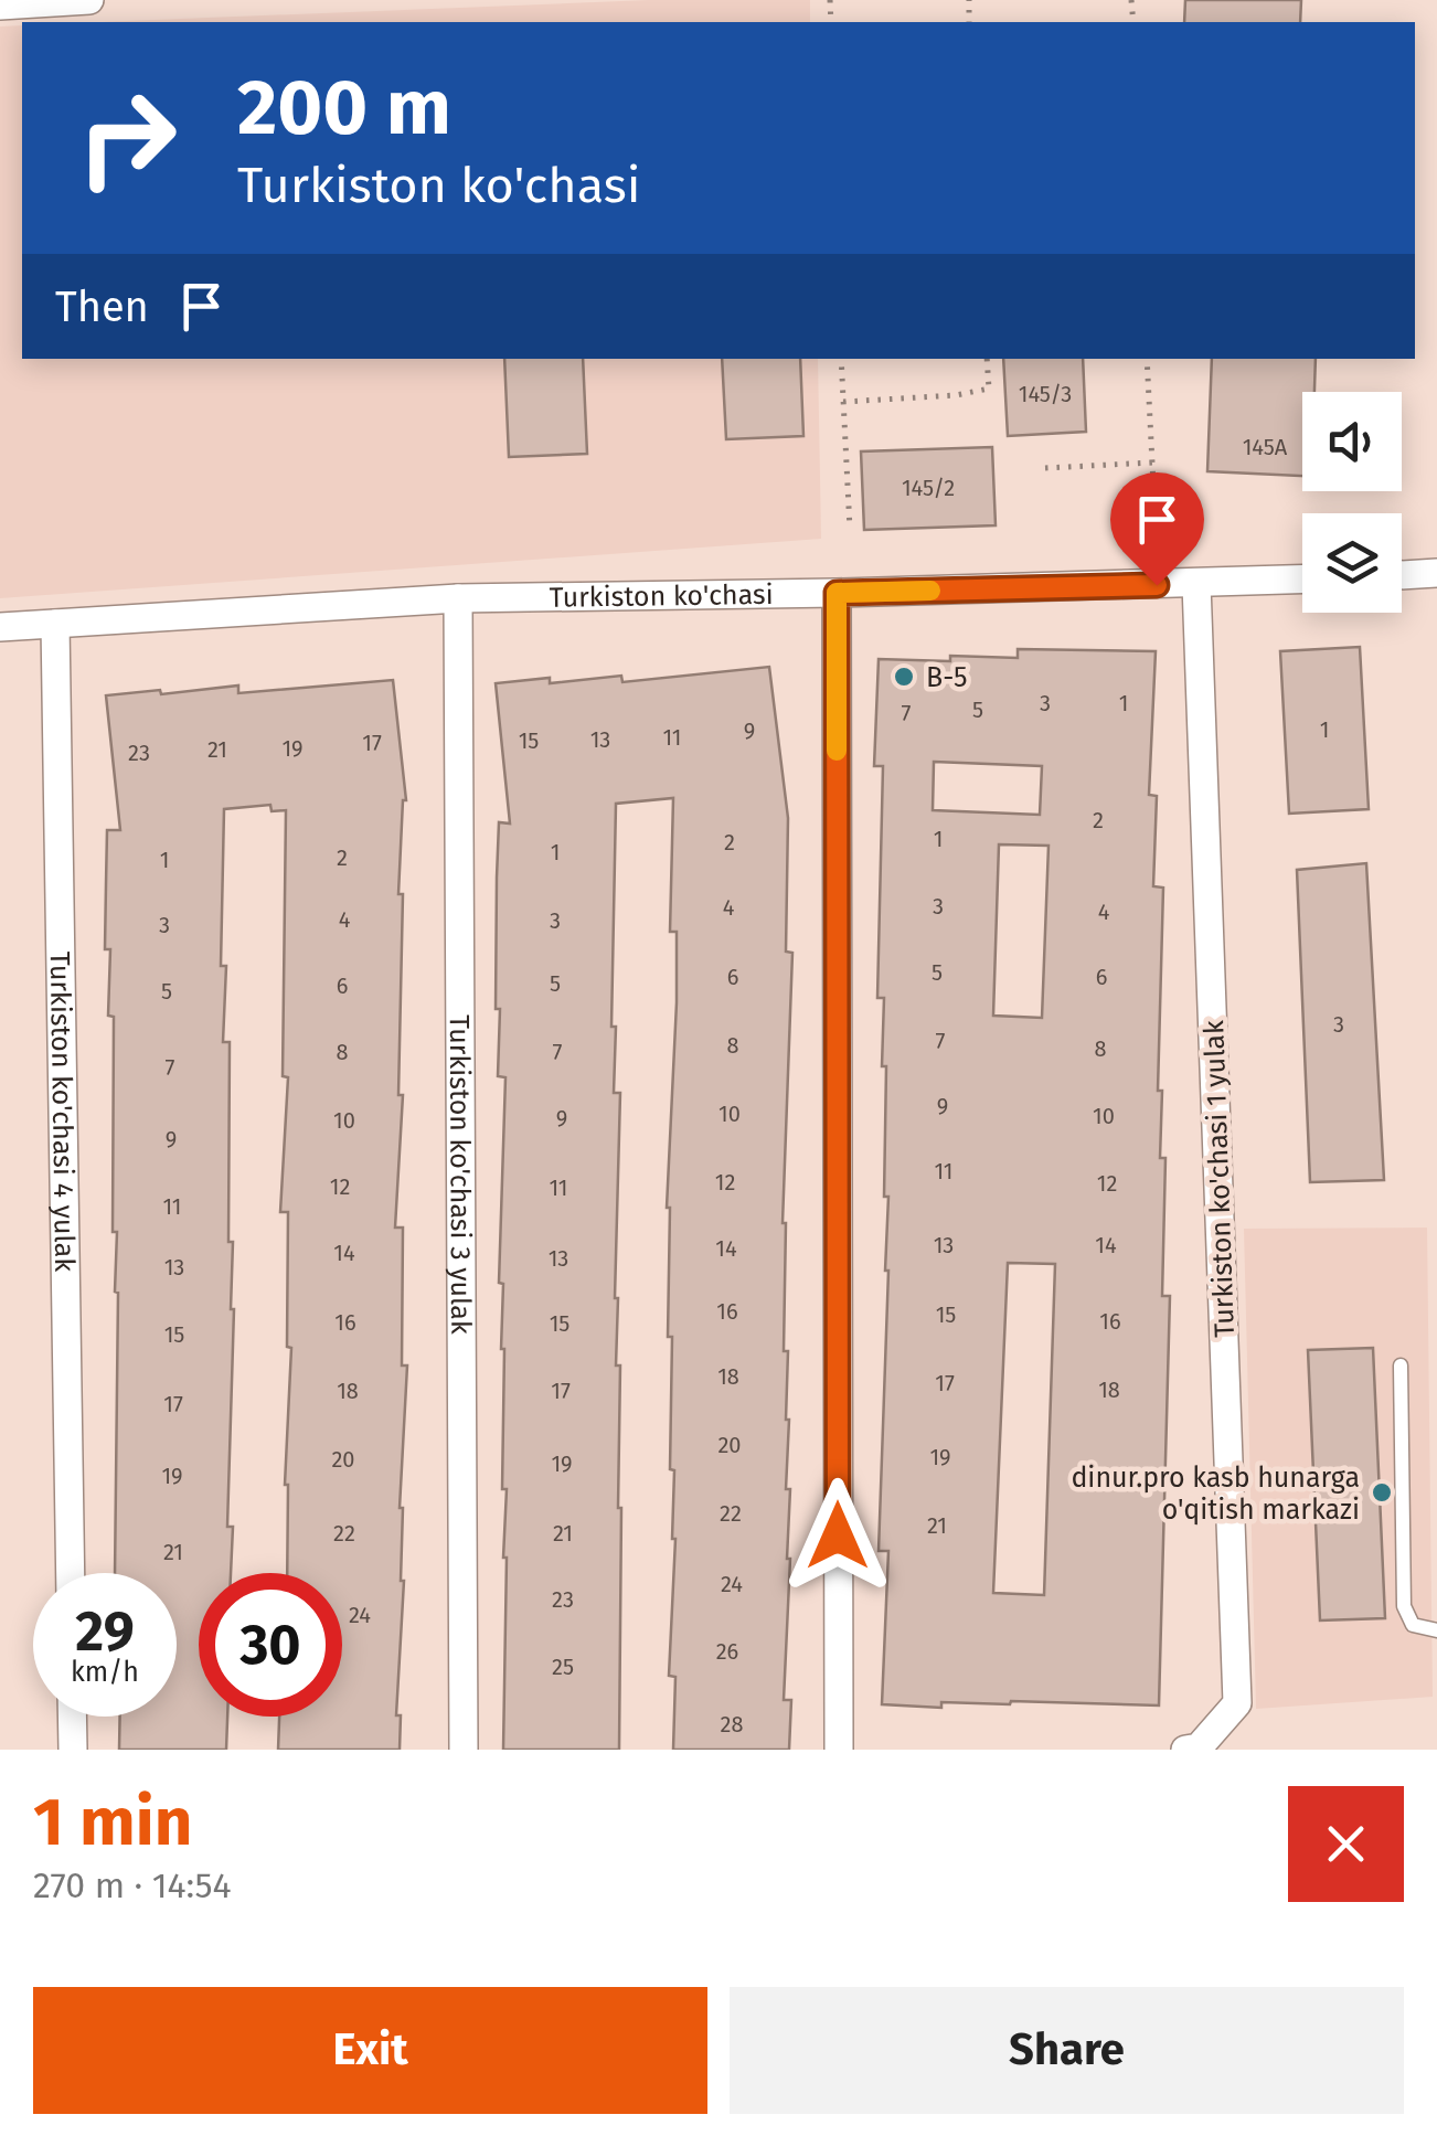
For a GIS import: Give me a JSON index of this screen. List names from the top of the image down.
{
  "streets": {
    "street": [
      "Turkiston ko'chasi",
      "Turkiston ko'chasi 4 yulak",
      "Turkiston ko'chasi 3 yulak",
      "Turkiston ko'chasi 1 yulak"
    ]
  },
  "crossings": [
    ["Turkiston ko'chasi", "Turkiston ko'chasi 4 yulak"],
    ["Turkiston ko'chasi", "Turkiston ko'chasi 3 yulak"],
    ["Turkiston ko'chasi", "Turkiston ko'chasi 1 yulak"]
  ],
  "places": ["В-5", "dinur.pro kasb hunarga o'qitish markazi"],
  "house_numbers": [
    "145/3",
    "145A",
    "145/2",
    "3",
    "1",
    "5",
    "7",
    "1",
    "9",
    "11",
    "13",
    "15",
    "17",
    "19",
    "21",
    "23",
    "2",
    "1",
    "2",
    "1",
    "2",
    "1",
    "3",
    "4",
    "4",
    "4",
    "3",
    "3",
    "5",
    "6",
    "6",
    "5",
    "6",
    "5",
    "3",
    "7",
    "8",
    "8",
    "8",
    "7",
    "7",
    "9",
    "10",
    "10",
    "9",
    "10",
    "9",
    "11",
    "12",
    "12",
    "12",
    "11",
    "11",
    "13",
    "14",
    "14",
    "14",
    "13",
    "13",
    "16",
    "15",
    "16",
    "16",
    "15",
    "15",
    "18",
    "17",
    "18",
    "18",
    "17",
    "17",
    "20",
    "19",
    "20",
    "19",
    "19",
    "22",
    "21",
    "22",
    "21",
    "21",
    "24",
    "23",
    "24",
    "26",
    "25",
    "28"
  ],
  "page": {
    "turn": ["200 m", "Turkiston ko'chasi"],
    "then": "Then",
    "speed": "29 km/h",
    "limit": "30",
    "heading": ["1 min", "270 m · 14:54"],
    "buttons": ["Exit", "Share"]
  }
}
